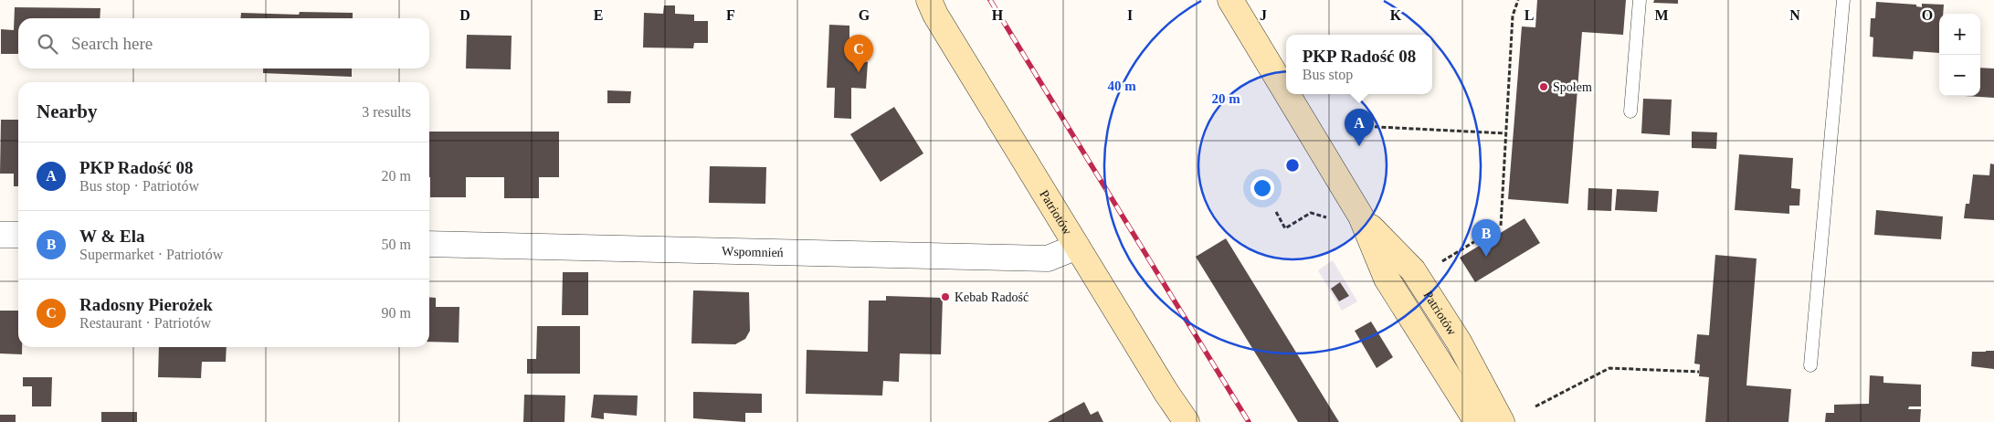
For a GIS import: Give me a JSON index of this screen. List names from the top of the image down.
{
  "streets": {
    "main road": ["Patriotów"],
    "street": ["Wspomnień"]
  },
  "crossings": [
    ["Patriotów", "Wspomnień"]
  ],
  "places": ["Społem", "Kebab Radość"],
  "page": {
    "map_buttons": ["+", "−"],
    "search": "Search here",
    "popup": ["PKP Radość 08", "Bus stop"],
    "pins": ["C", "A", "B"],
    "heading": ["Nearby", "3 results"],
    "list": [
      {
        "mark": "A",
        "name": "PKP Radość 08",
        "note": "Bus stop · Patriotów",
        "value": "20 m"
      },
      {
        "mark": "B",
        "name": "W & Ela",
        "note": "Supermarket · Patriotów",
        "value": "50 m"
      },
      {
        "mark": "C",
        "name": "Radosny Pierożek",
        "note": "Restaurant · Patriotów",
        "value": "90 m"
      }
    ]
  },
  "grid": {
    "columns": [
      "D",
      "E",
      "F",
      "G",
      "H",
      "I",
      "J",
      "K",
      "L",
      "M",
      "N",
      "O"
    ]
  },
  "rings": ["40 m", "20 m"]
}
